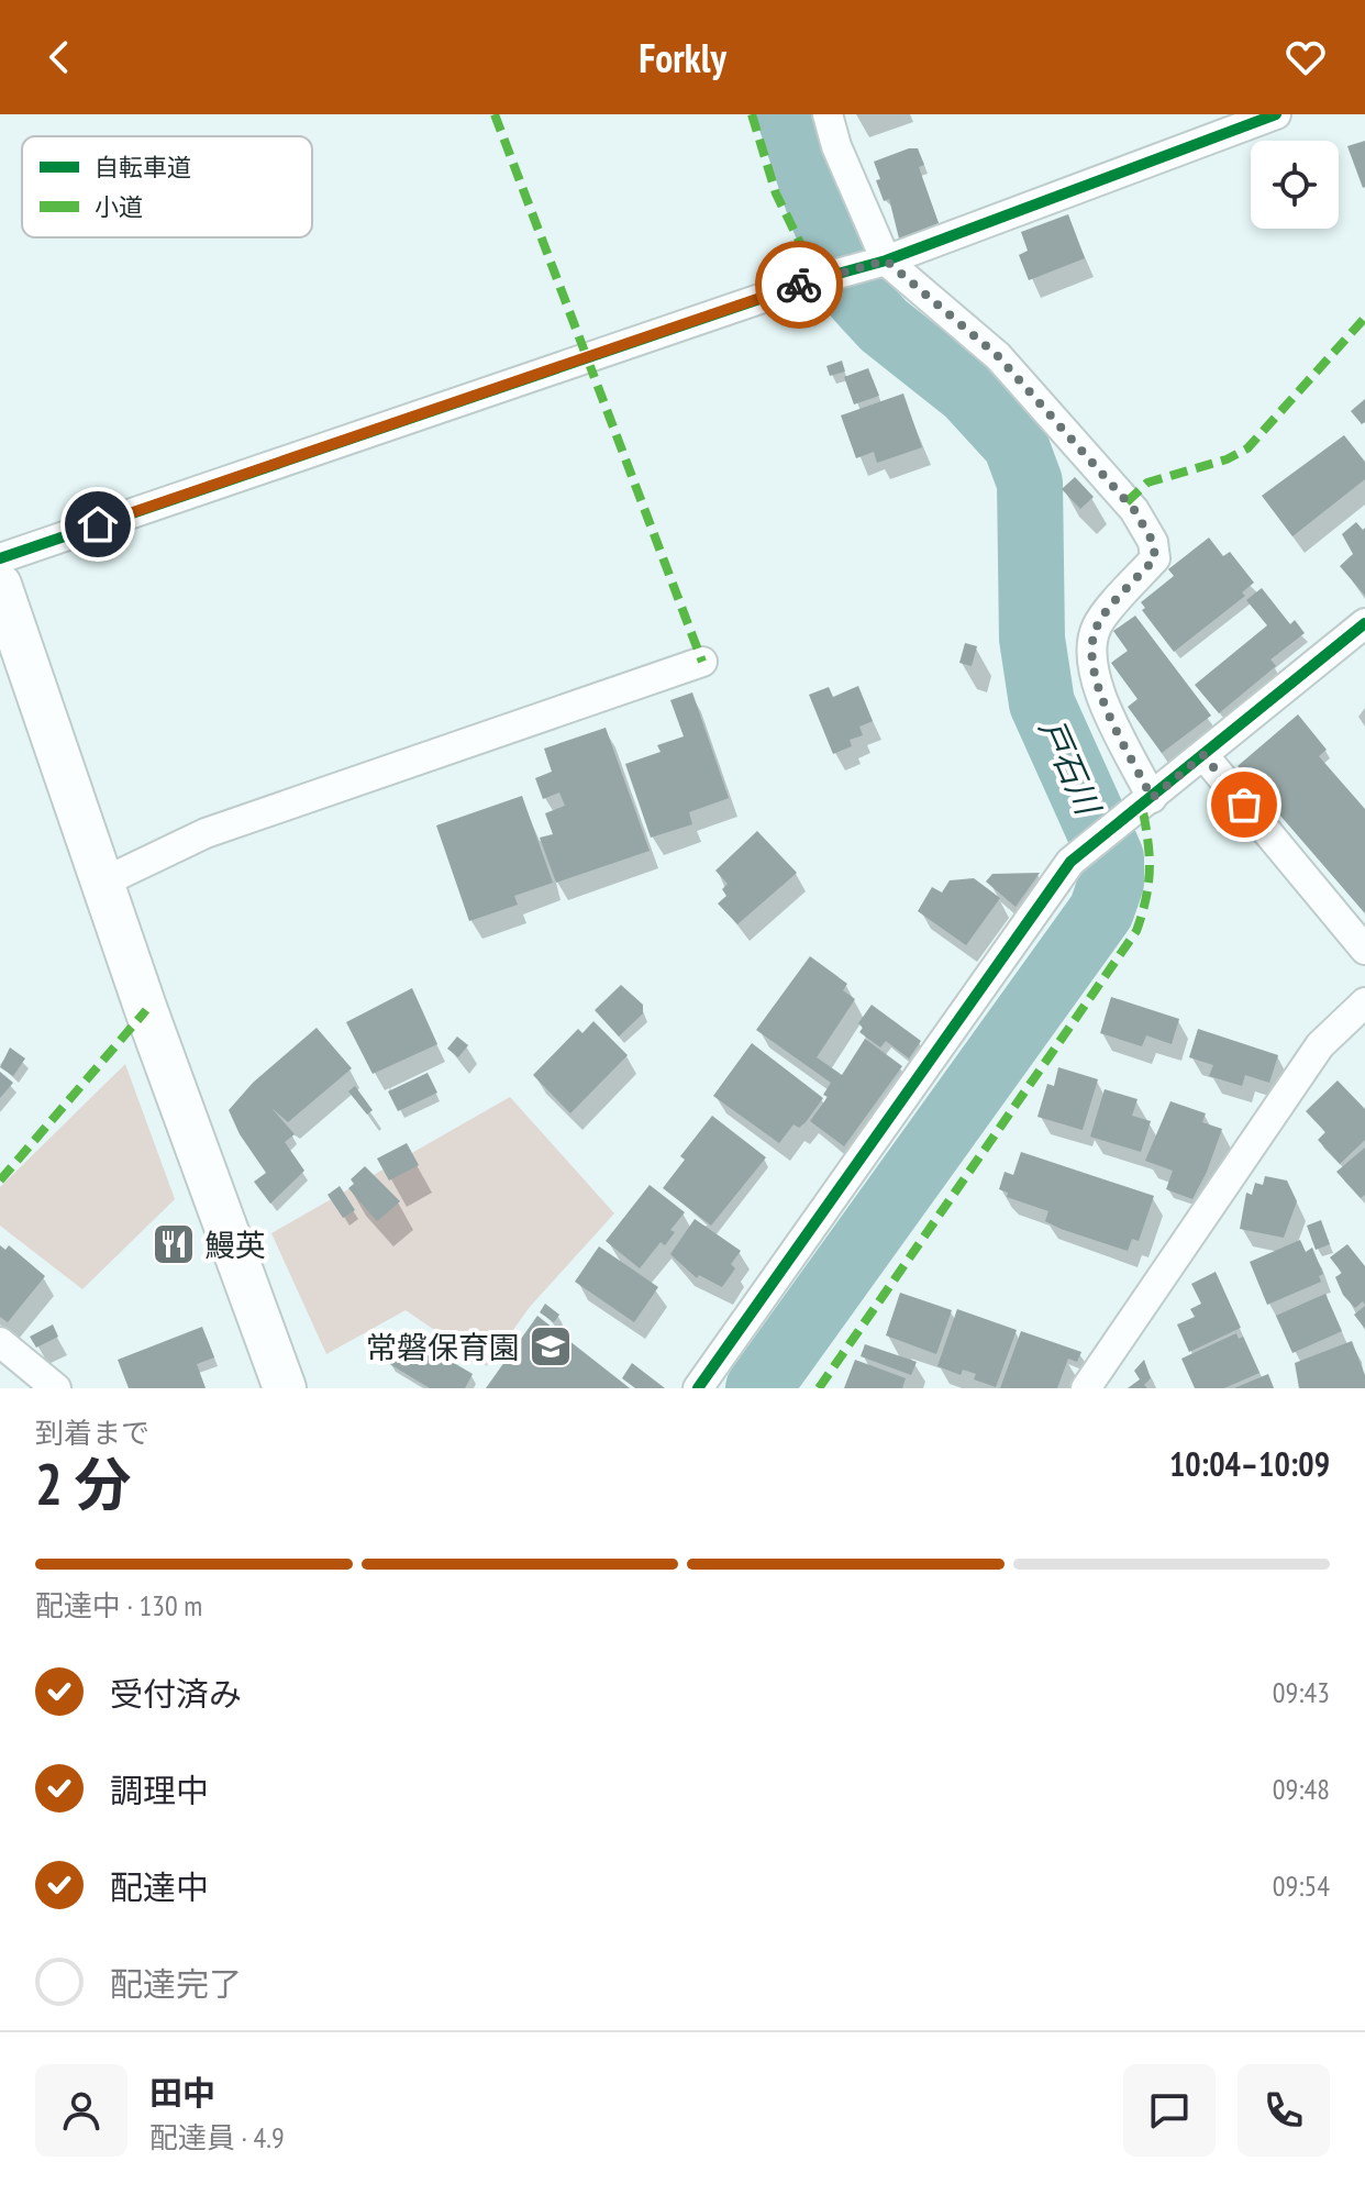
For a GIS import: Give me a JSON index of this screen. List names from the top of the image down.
{
  "water": ["戸石川"],
  "places": {
    "restaurant": ["鰻英"],
    "school or university": ["常磐保育園"]
  },
  "legend": ["自転車道", "小道"],
  "page": {
    "header": "Forkly",
    "heading": ["2 分", "到着まで", "10:04–10:09"],
    "panel": ["田中", "配達員 · 4.9"],
    "bar": "配達中 · 130 m",
    "list": [
      ["受付済み", "09:43"],
      ["調理中", "09:48"],
      ["配達中", "09:54"],
      "配達完了"
    ]
  }
}
